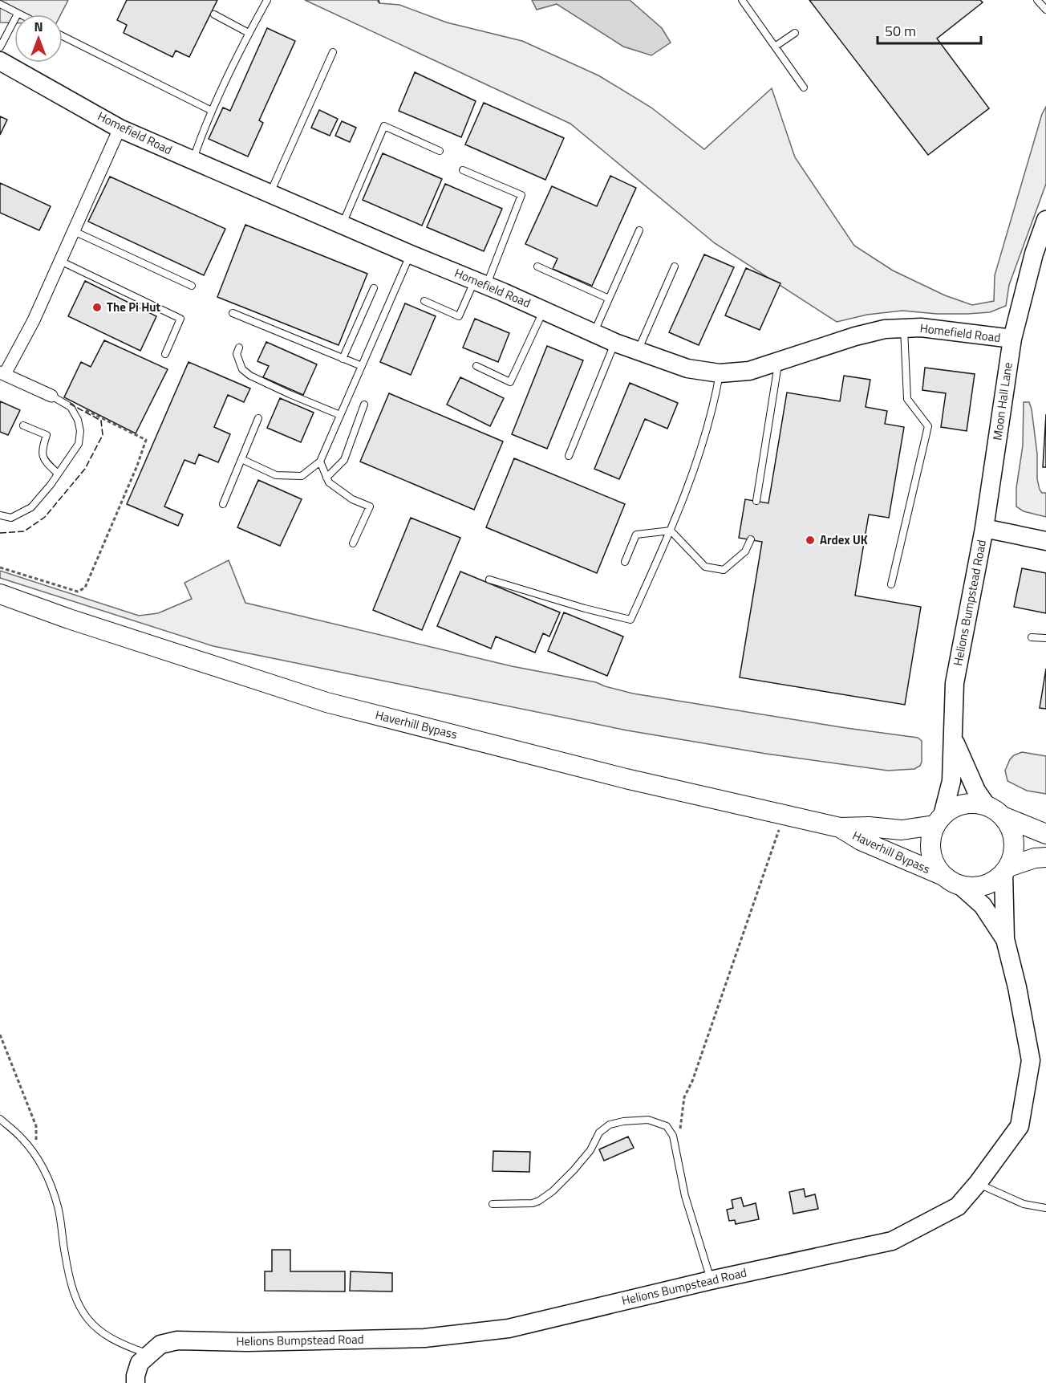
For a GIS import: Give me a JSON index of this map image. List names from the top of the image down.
{
  "streets": {
    "main road": ["Haverhill Bypass"],
    "street": ["Homefield Road", "Moon Hall Lane", "Helions Bumpstead Road"]
  },
  "crossings": [
    ["Homefield Road", "Moon Hall Lane"],
    ["Moon Hall Lane", "Helions Bumpstead Road"],
    ["Helions Bumpstead Road", "Haverhill Bypass"]
  ],
  "places": ["The Pi Hut", "Ardex UK"],
  "scale_bar": "50 m",
  "north": "top"
}
